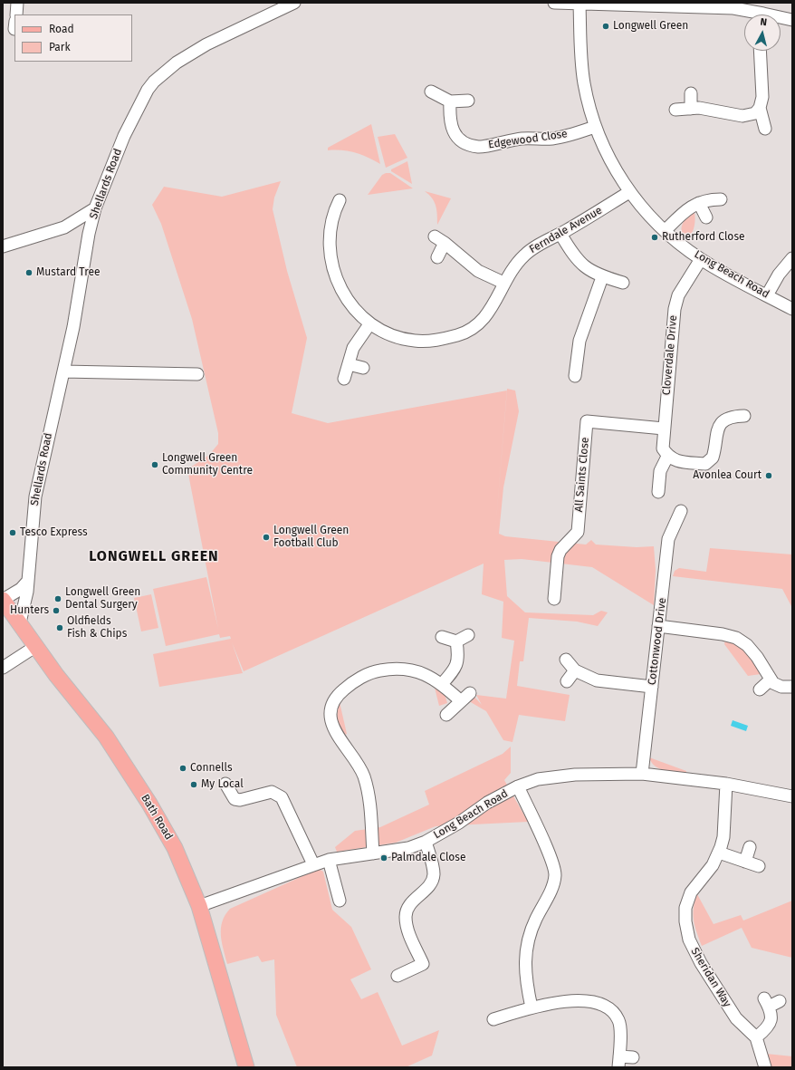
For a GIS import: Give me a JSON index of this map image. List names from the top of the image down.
{
  "streets": {
    "main road": ["Bath Road"],
    "street": [
      "Edgewood Close",
      "Shellards Road",
      "Ferndale Avenue",
      "Long Beach Road",
      "Cloverdale Drive",
      "All Saints Close",
      "Cottonwood Drive",
      "Sheridan Way"
    ]
  },
  "crossings": [
    ["Edgewood Close", "Long Beach Road"],
    ["Shellards Road", "Bath Road"],
    ["Ferndale Avenue", "Long Beach Road"],
    ["Long Beach Road", "Cloverdale Drive"],
    ["Long Beach Road", "Cottonwood Drive"],
    ["Long Beach Road", "Bath Road"],
    ["Long Beach Road", "Sheridan Way"],
    ["Cloverdale Drive", "All Saints Close"]
  ],
  "districts": ["LONGWELL GREEN"],
  "places": [
    "Longwell Green",
    "Rutherford Close",
    "Mustard Tree",
    "Longwell Green Community Centre",
    "Avonlea Court",
    "Tesco Express",
    "Longwell Green Football Club",
    "Longwell Green Dental Surgery",
    "Hunters",
    "Oldfields Fish & Chips",
    "Connells",
    "My Local",
    "Palmdale Close"
  ],
  "legend": ["Road", "Park"],
  "north": "top"
}
